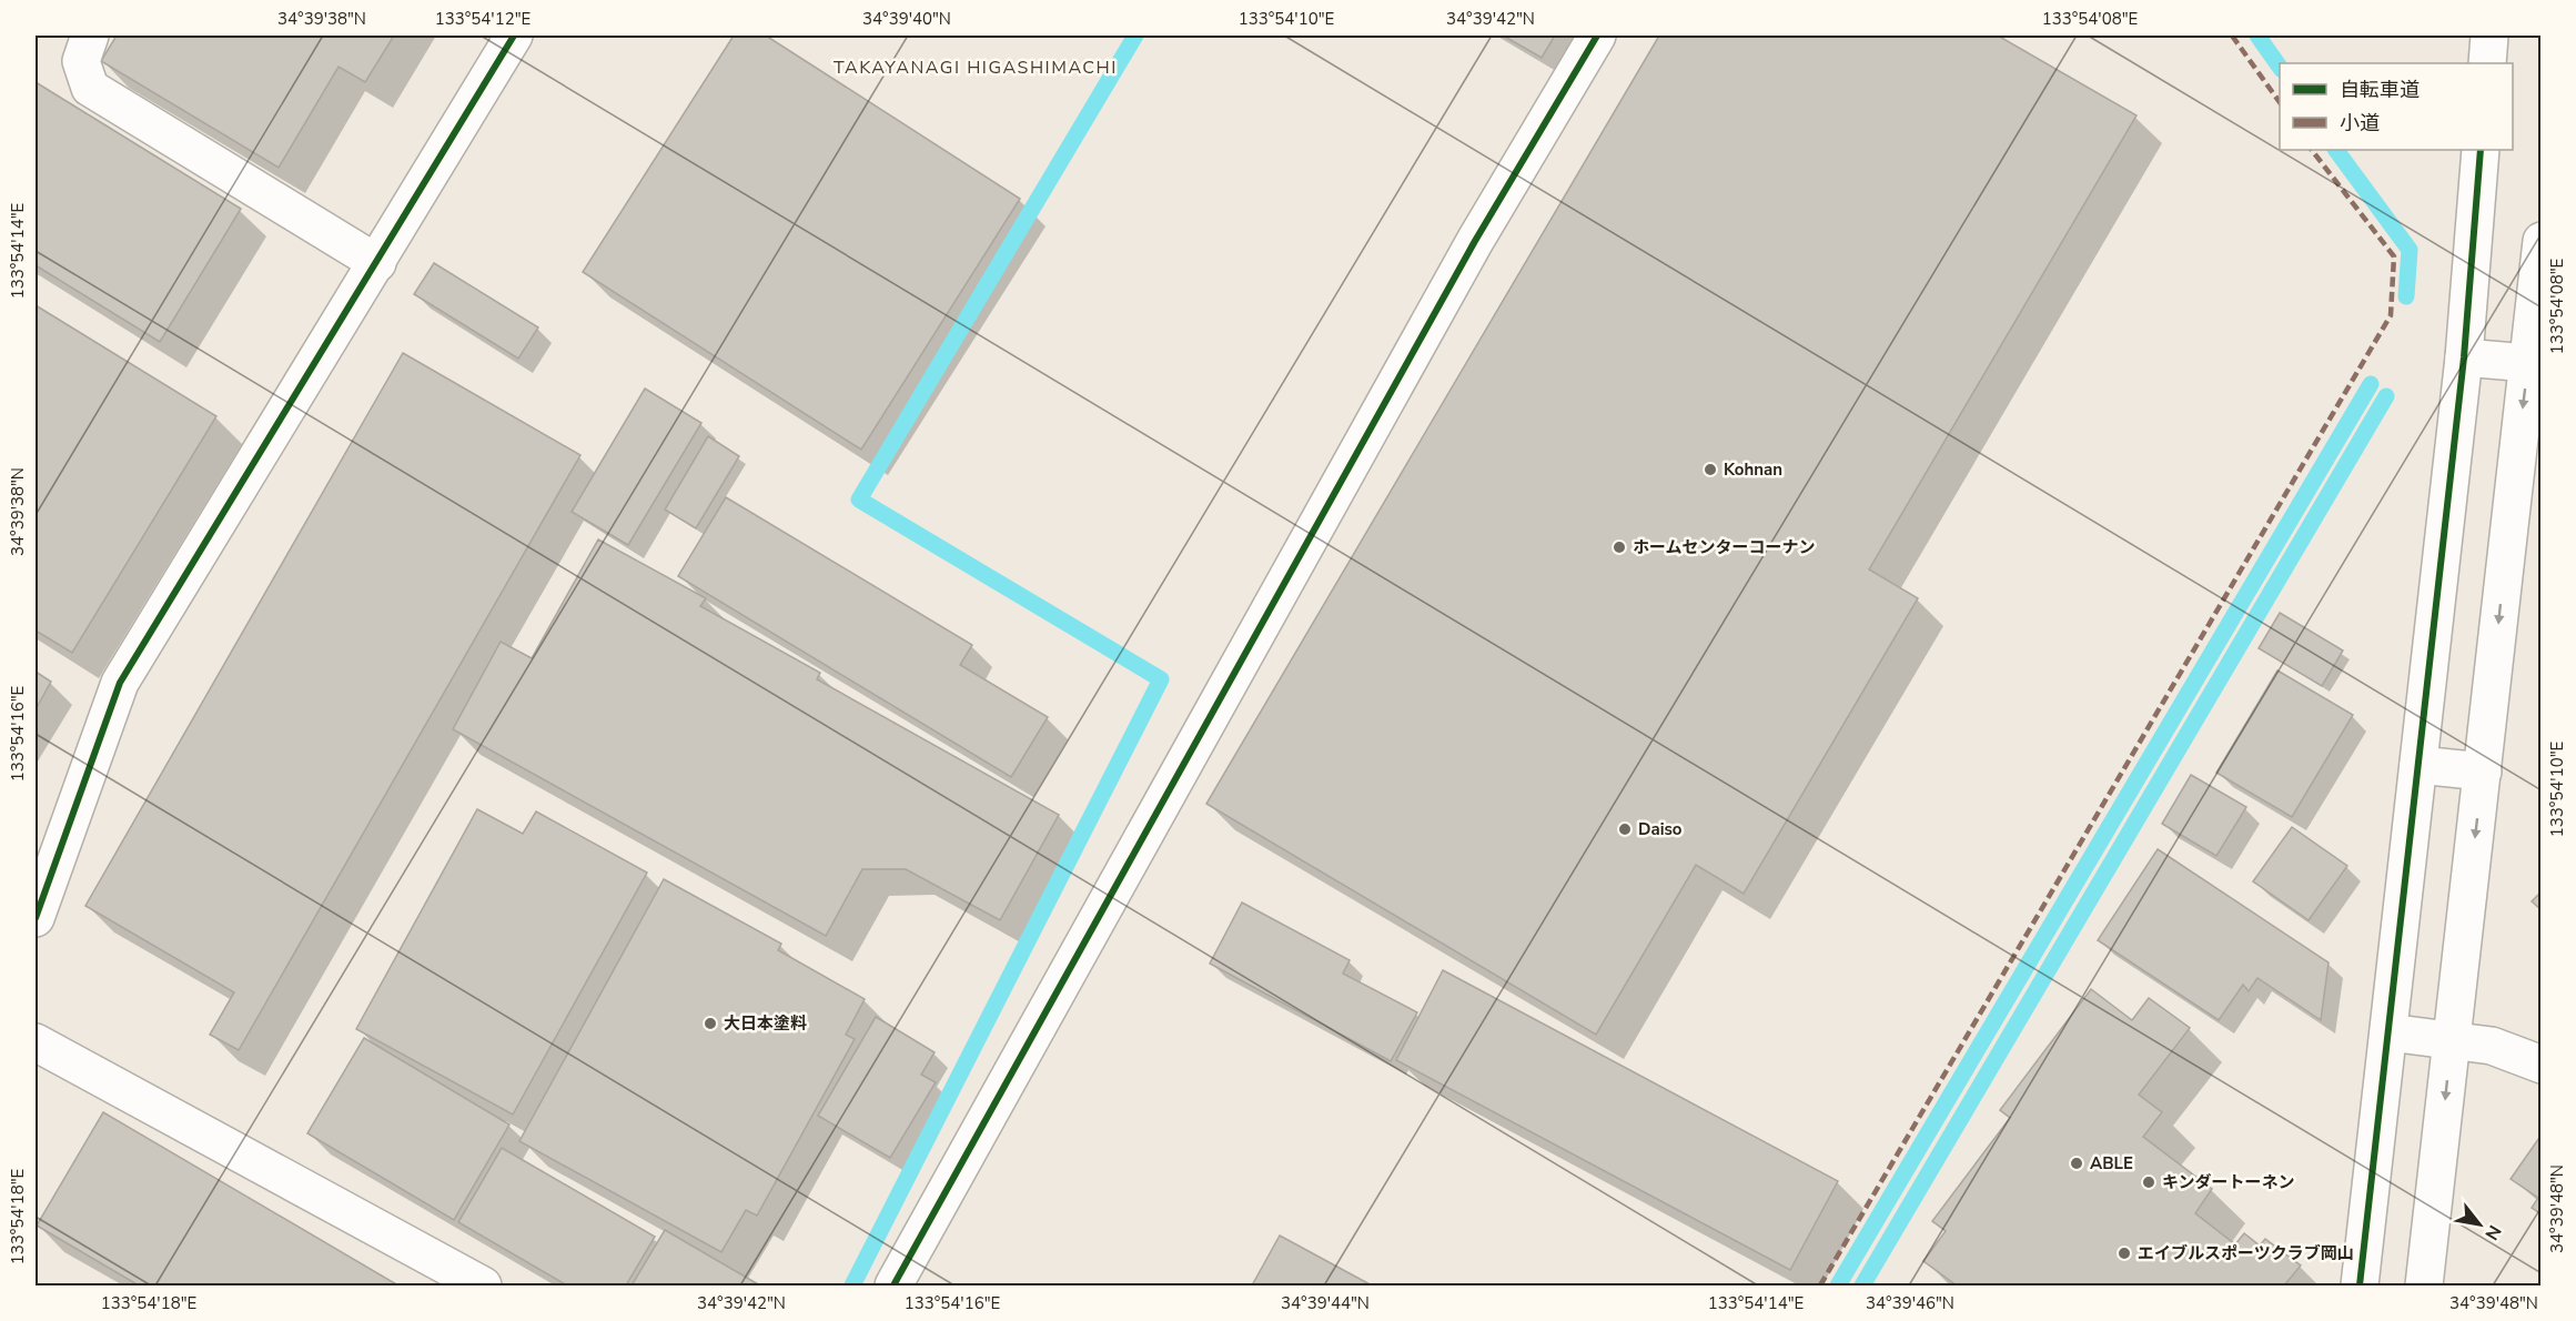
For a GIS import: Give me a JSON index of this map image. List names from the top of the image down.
{
  "districts": ["TAKAYANAGI HIGASHIMACHI"],
  "places": [
    "Kohnan",
    "ホームセンターコーナン",
    "Daiso",
    "大日本塗料",
    "ABLE",
    "キンダートーネン",
    "エイブルスポーツクラブ岡山"
  ],
  "legend": ["自転車道", "小道"],
  "north": "bottom right",
  "coordinates": [
    "34°39'38\"N",
    "133°54'12\"E",
    "34°39'40\"N",
    "133°54'10\"E",
    "34°39'42\"N",
    "133°54'08\"E",
    "133°54'14\"E",
    "133°54'16\"E",
    "34°39'48\"N",
    "133°54'18\"E",
    "34°39'44\"N",
    "34°39'46\"N"
  ]
}
